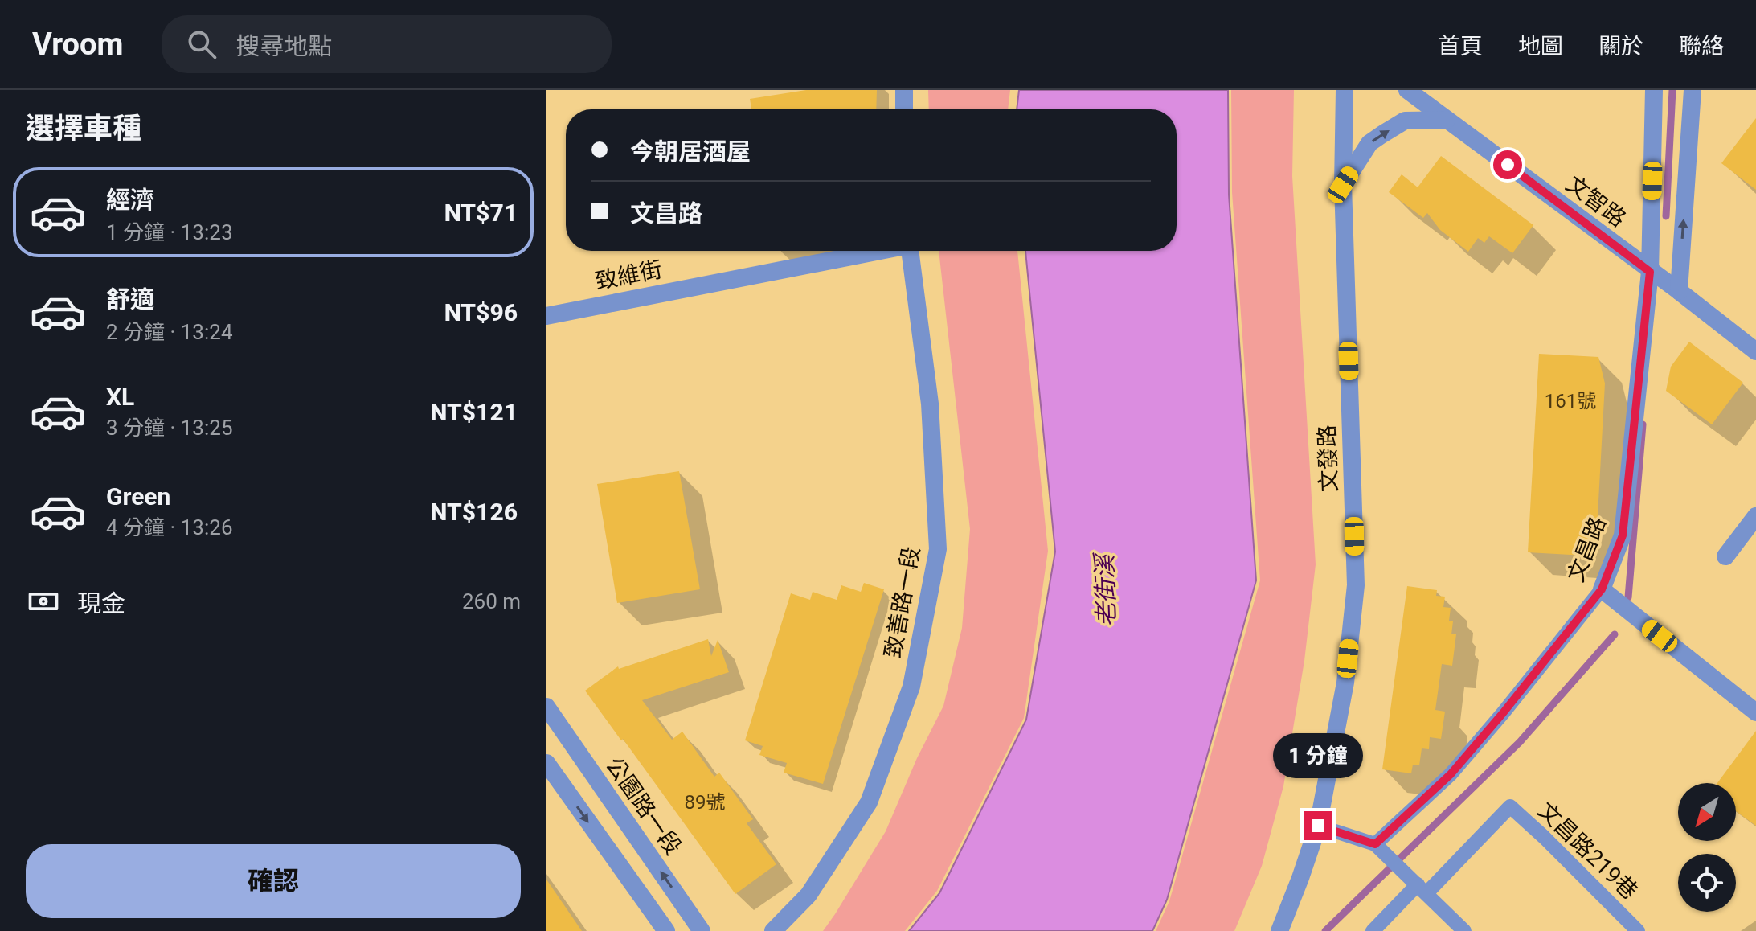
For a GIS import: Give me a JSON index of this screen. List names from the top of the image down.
{
  "streets": {
    "street": [
      "文智路",
      "致維街",
      "文發路",
      "文昌路",
      "致善路一段",
      "公園路一段"
    ],
    "lane": ["文昌路219巷"]
  },
  "crossings": [
    ["文智路", "文昌路"]
  ],
  "water": ["老街溪"],
  "house_numbers": ["161號", "89號"],
  "north": "bottom left",
  "page": {
    "header": "Vroom",
    "search": "搜尋地點",
    "nav": [
      "首頁",
      "地圖",
      "關於",
      "聯絡"
    ],
    "heading": "選擇車種",
    "banner": ["今朝居酒屋", "文昌路"],
    "list": [
      {
        "name": "經濟",
        "note": "1 分鐘 · 13:23",
        "value": "NT$71"
      },
      {
        "name": "舒適",
        "note": "2 分鐘 · 13:24",
        "value": "NT$96"
      },
      {
        "name": "XL",
        "note": "3 分鐘 · 13:25",
        "value": "NT$121"
      },
      {
        "name": "Green",
        "note": "4 分鐘 · 13:26",
        "value": "NT$126"
      }
    ],
    "pay": ["現金", "260 m"],
    "bubble": "1 分鐘",
    "buttons": "確認"
  }
}
